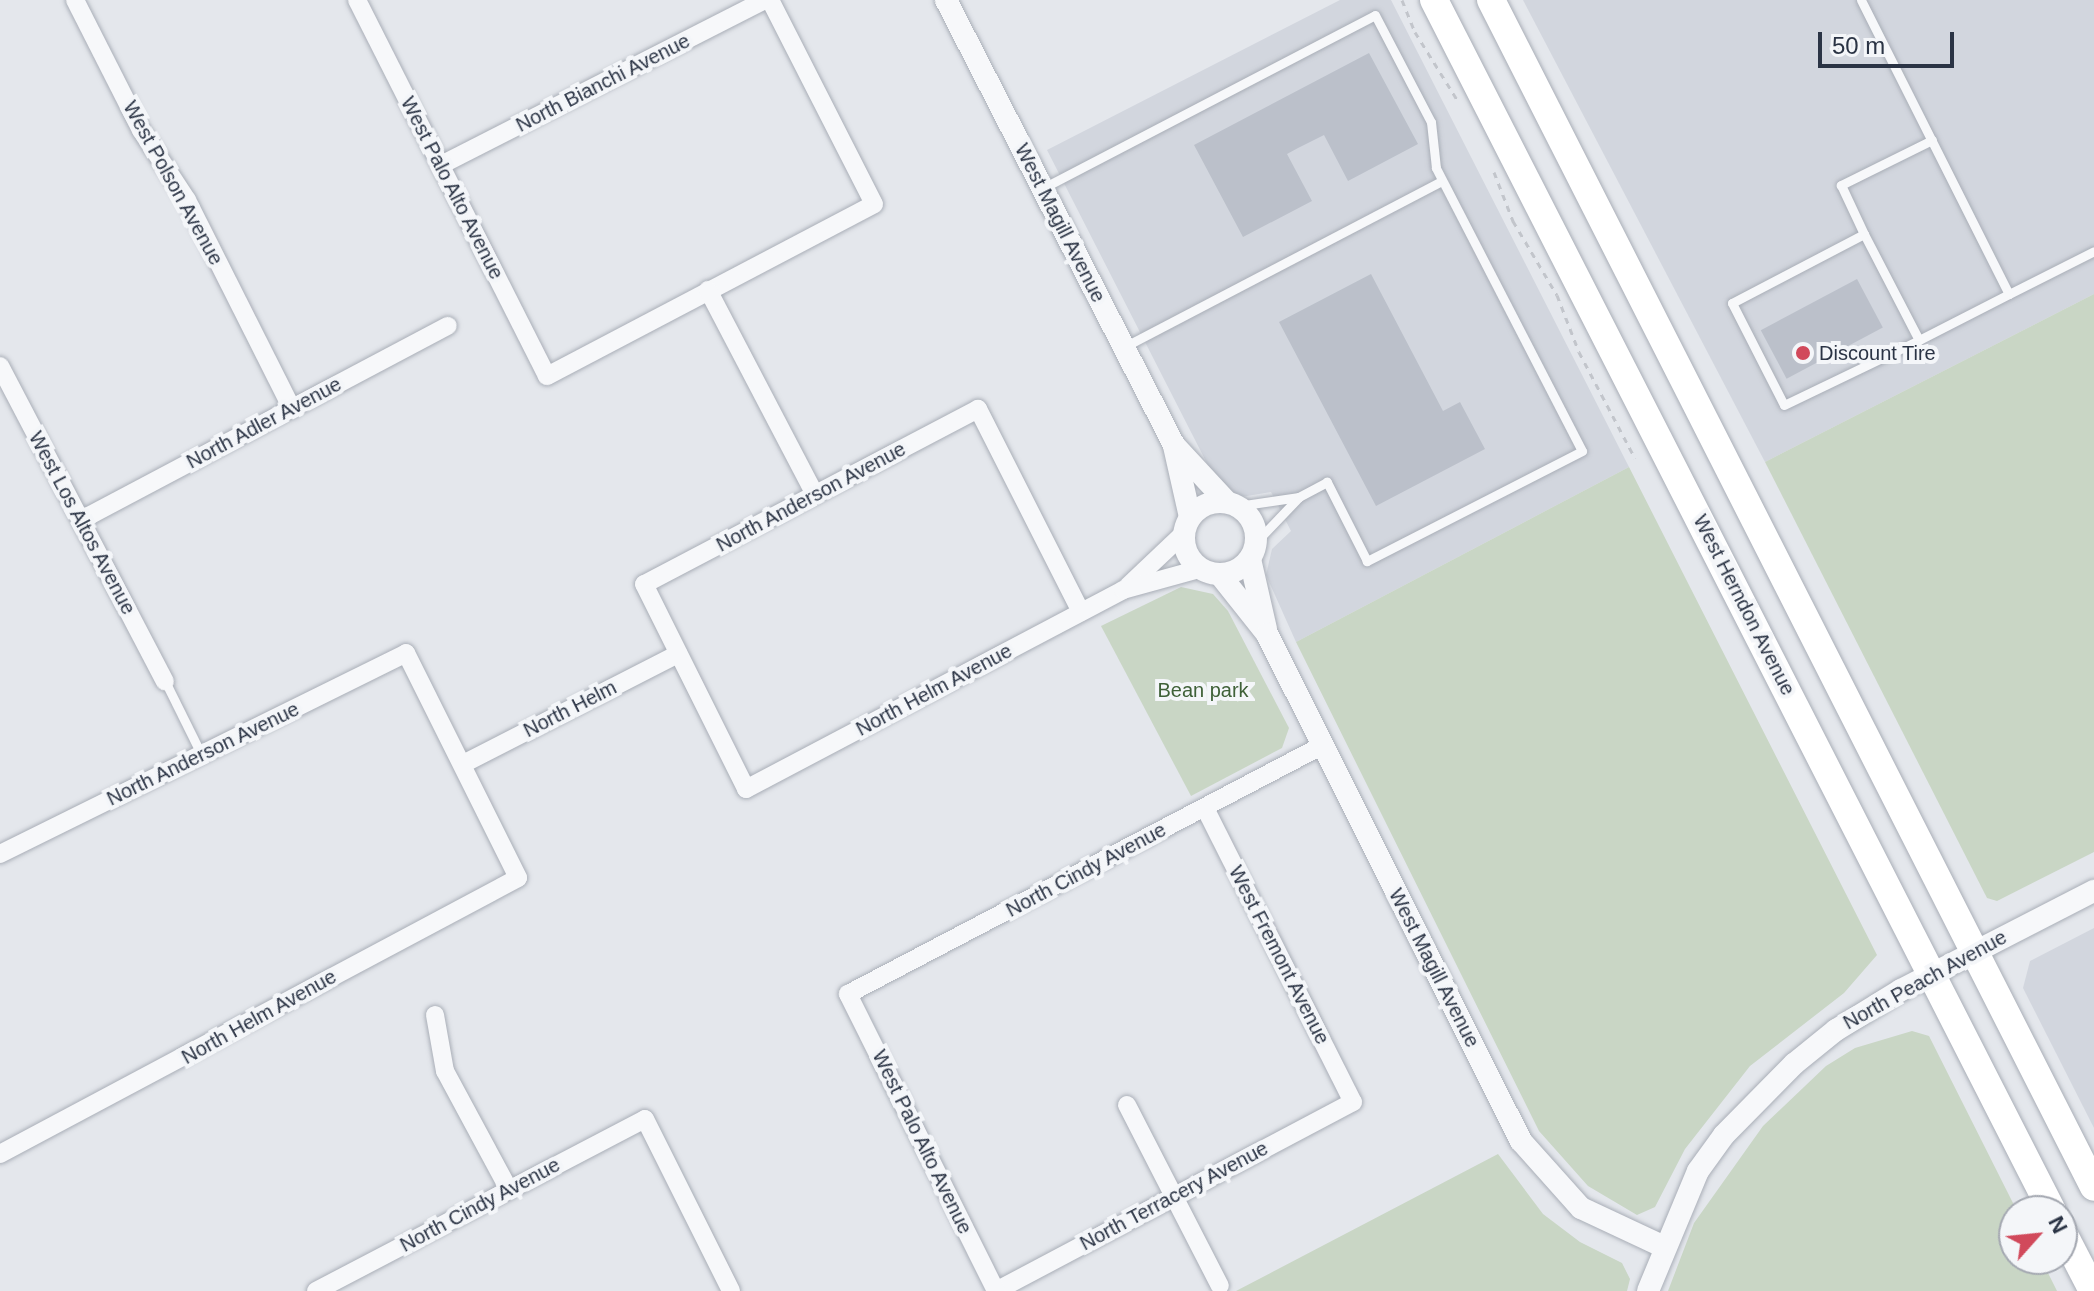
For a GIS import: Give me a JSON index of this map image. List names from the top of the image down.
{
  "streets": {
    "main road": ["West Herndon Avenue"],
    "street": [
      "North Bianchi Avenue",
      "West Polson Avenue",
      "West Palo Alto Avenue",
      "West Magill Avenue",
      "North Adler Avenue",
      "North Anderson Avenue",
      "West Los Altos Avenue",
      "North Helm Avenue",
      "North Helm",
      "North Cindy Avenue",
      "West Fremont Avenue",
      "North Peach Avenue",
      "North Terracery Avenue"
    ]
  },
  "crossings": [
    ["North Bianchi Avenue", "West Palo Alto Avenue"],
    ["West Polson Avenue", "North Adler Avenue"],
    ["West Palo Alto Avenue", "North Cindy Avenue"],
    ["West Palo Alto Avenue", "North Terracery Avenue"],
    ["West Magill Avenue", "North Helm Avenue"],
    ["West Magill Avenue", "North Cindy Avenue"],
    ["West Magill Avenue", "North Peach Avenue"],
    ["North Adler Avenue", "West Los Altos Avenue"],
    ["North Anderson Avenue", "North Helm Avenue"],
    ["North Anderson Avenue", "North Helm"],
    ["West Herndon Avenue", "North Peach Avenue"],
    ["North Helm Avenue", "North Helm"],
    ["North Cindy Avenue", "West Fremont Avenue"],
    ["West Fremont Avenue", "North Terracery Avenue"]
  ],
  "parks": ["Bean park"],
  "places": ["Discount Tire"],
  "scale_bar": "50 m",
  "north": "top right"
}
